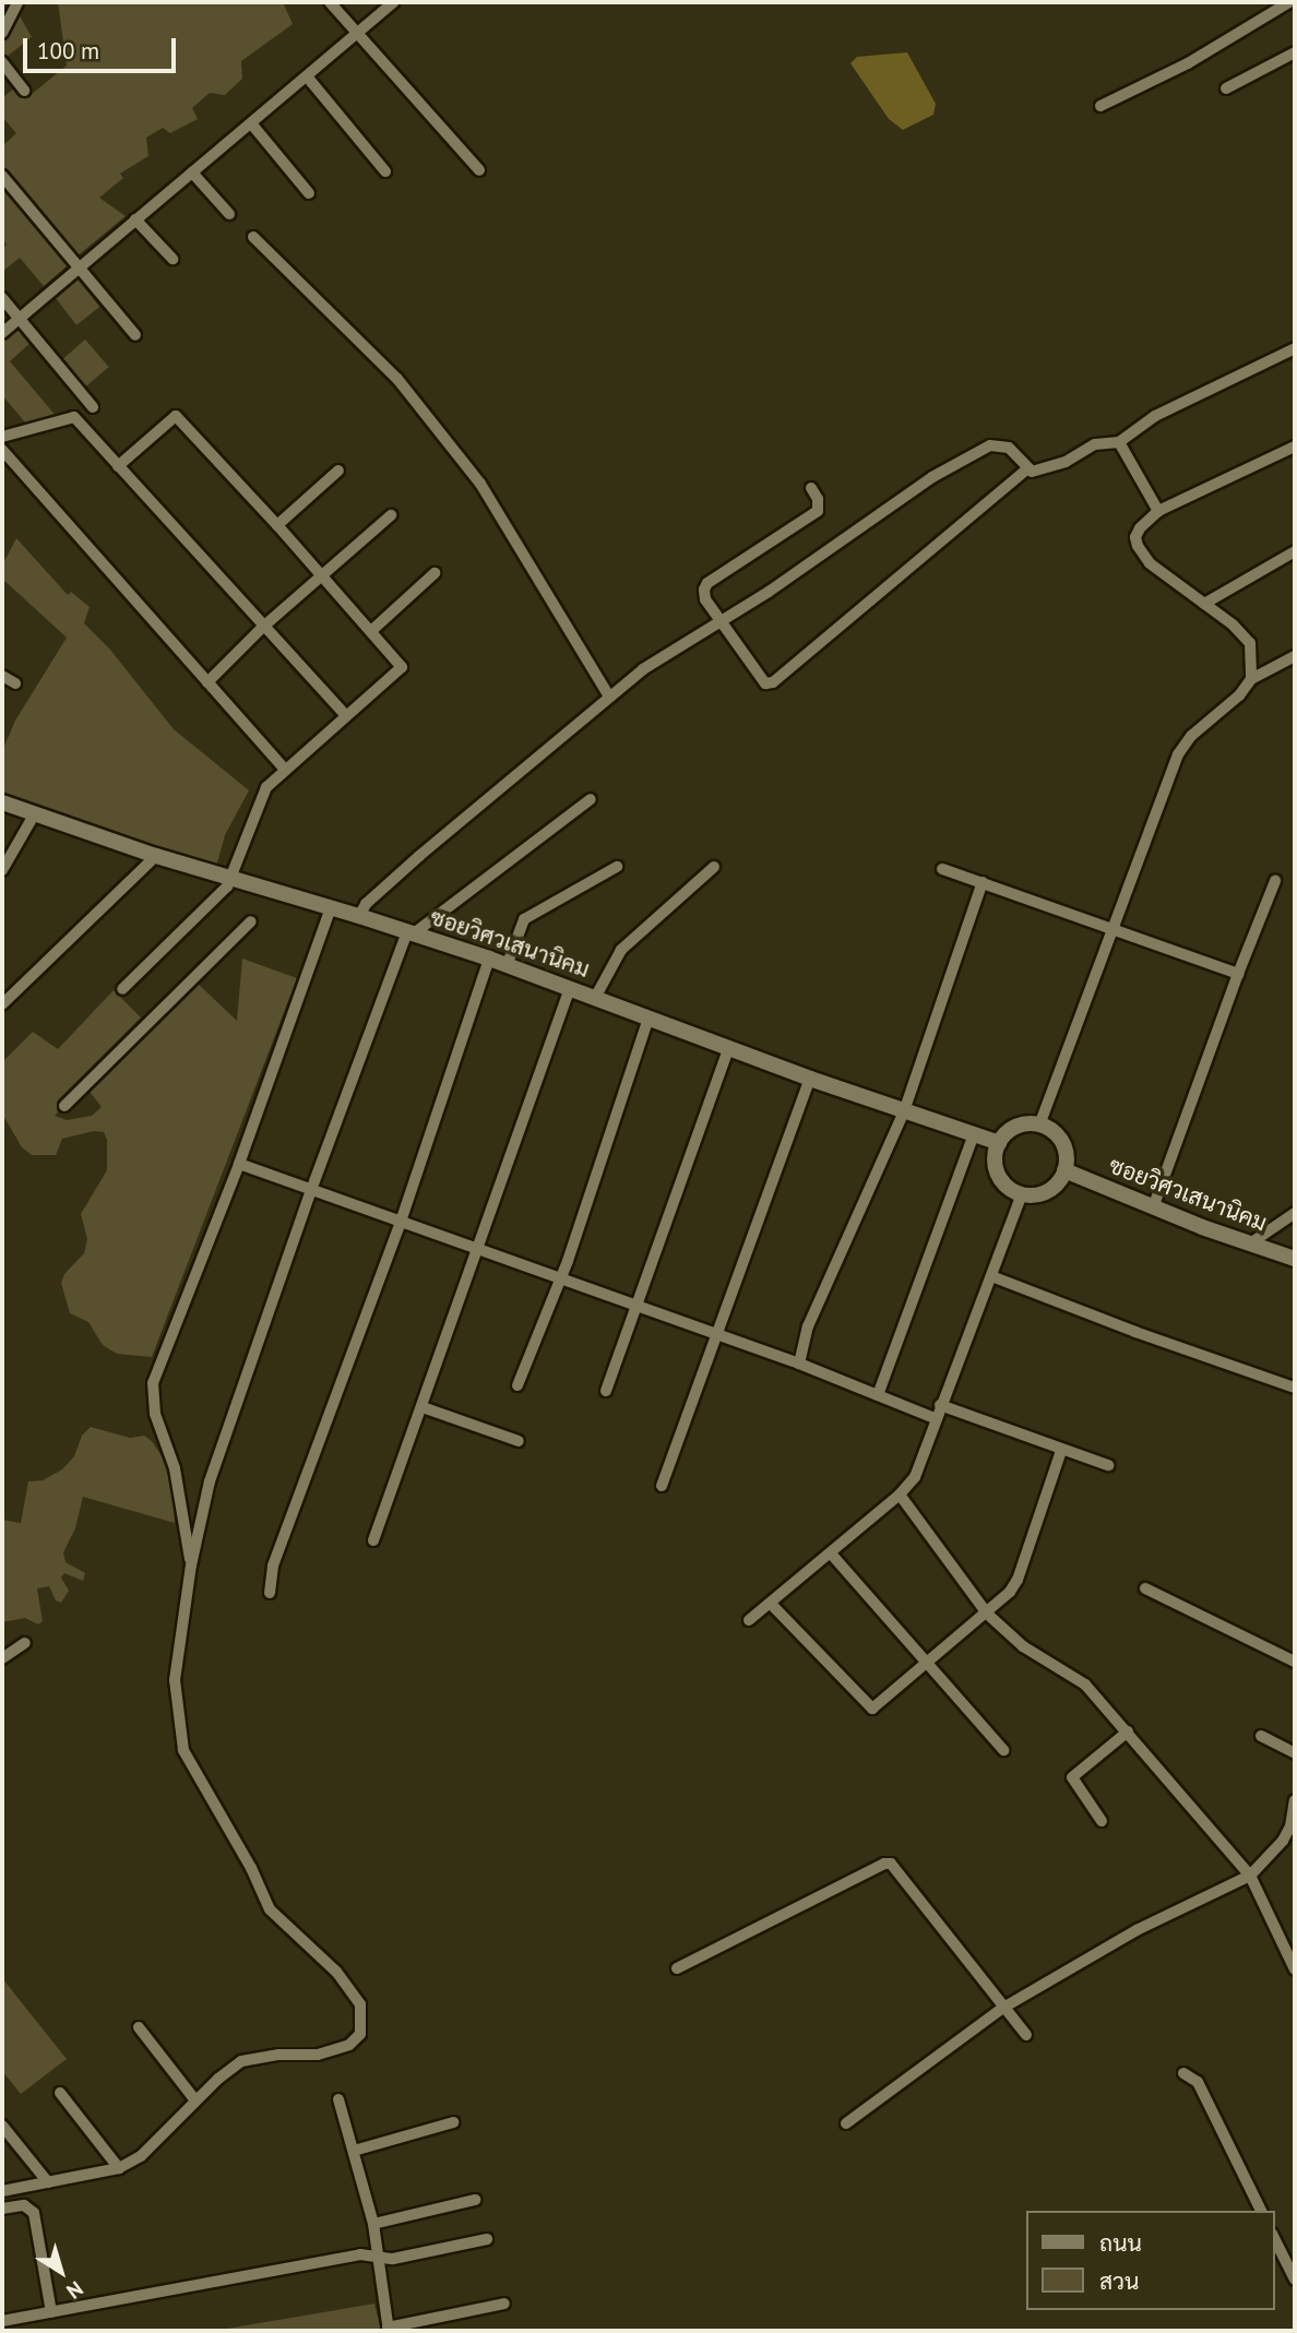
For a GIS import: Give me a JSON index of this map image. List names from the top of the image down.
{
  "streets": {
    "street": ["ซอยวิศวเสนานิคม"]
  },
  "legend": ["ถนน", "สวน"],
  "scale_bar": "100 m",
  "north": "bottom right"
}
